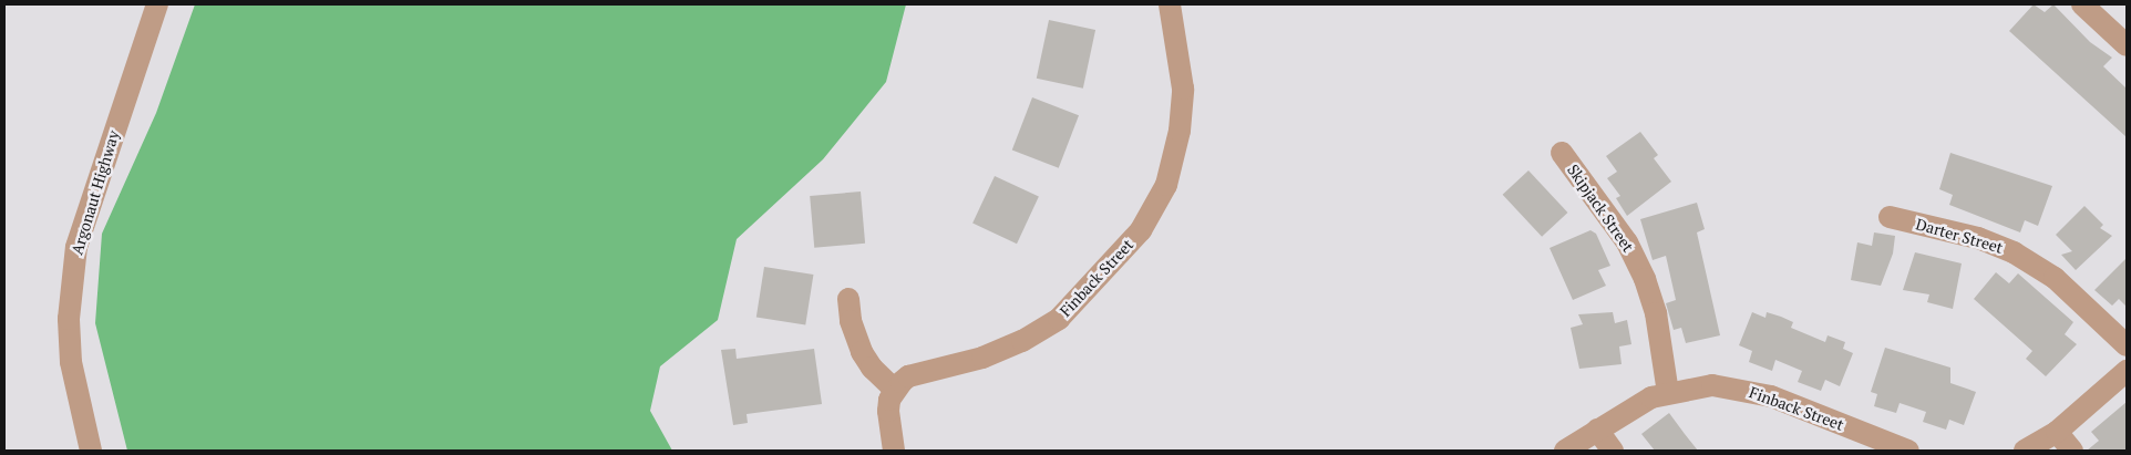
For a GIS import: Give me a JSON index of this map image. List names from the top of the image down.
{
  "streets": {
    "street": [
      "Argonaut Highway",
      "Skipjack Street",
      "Darter Street",
      "Finback Street"
    ]
  },
  "crossings": [
    ["Skipjack Street", "Finback Street"]
  ]
}
